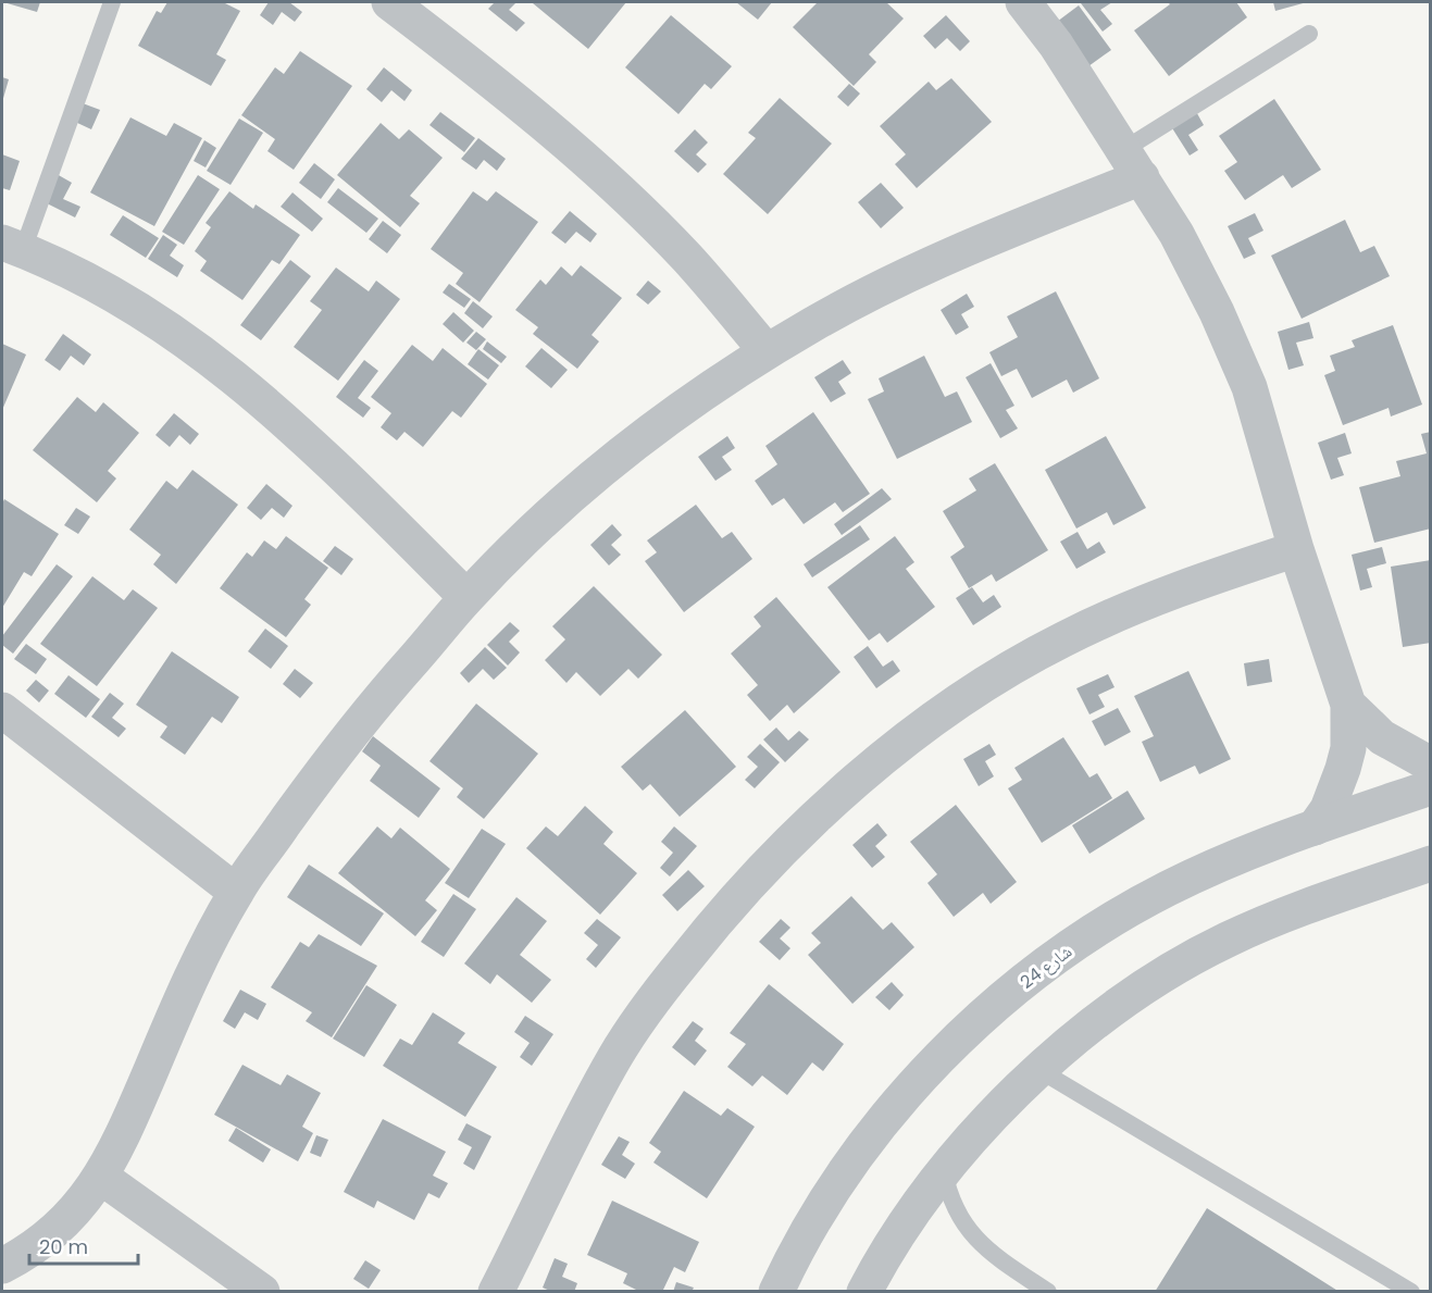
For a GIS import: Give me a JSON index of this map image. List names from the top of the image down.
{
  "streets": {
    "street": ["شارع 24"]
  },
  "scale_bar": "20 m"
}
